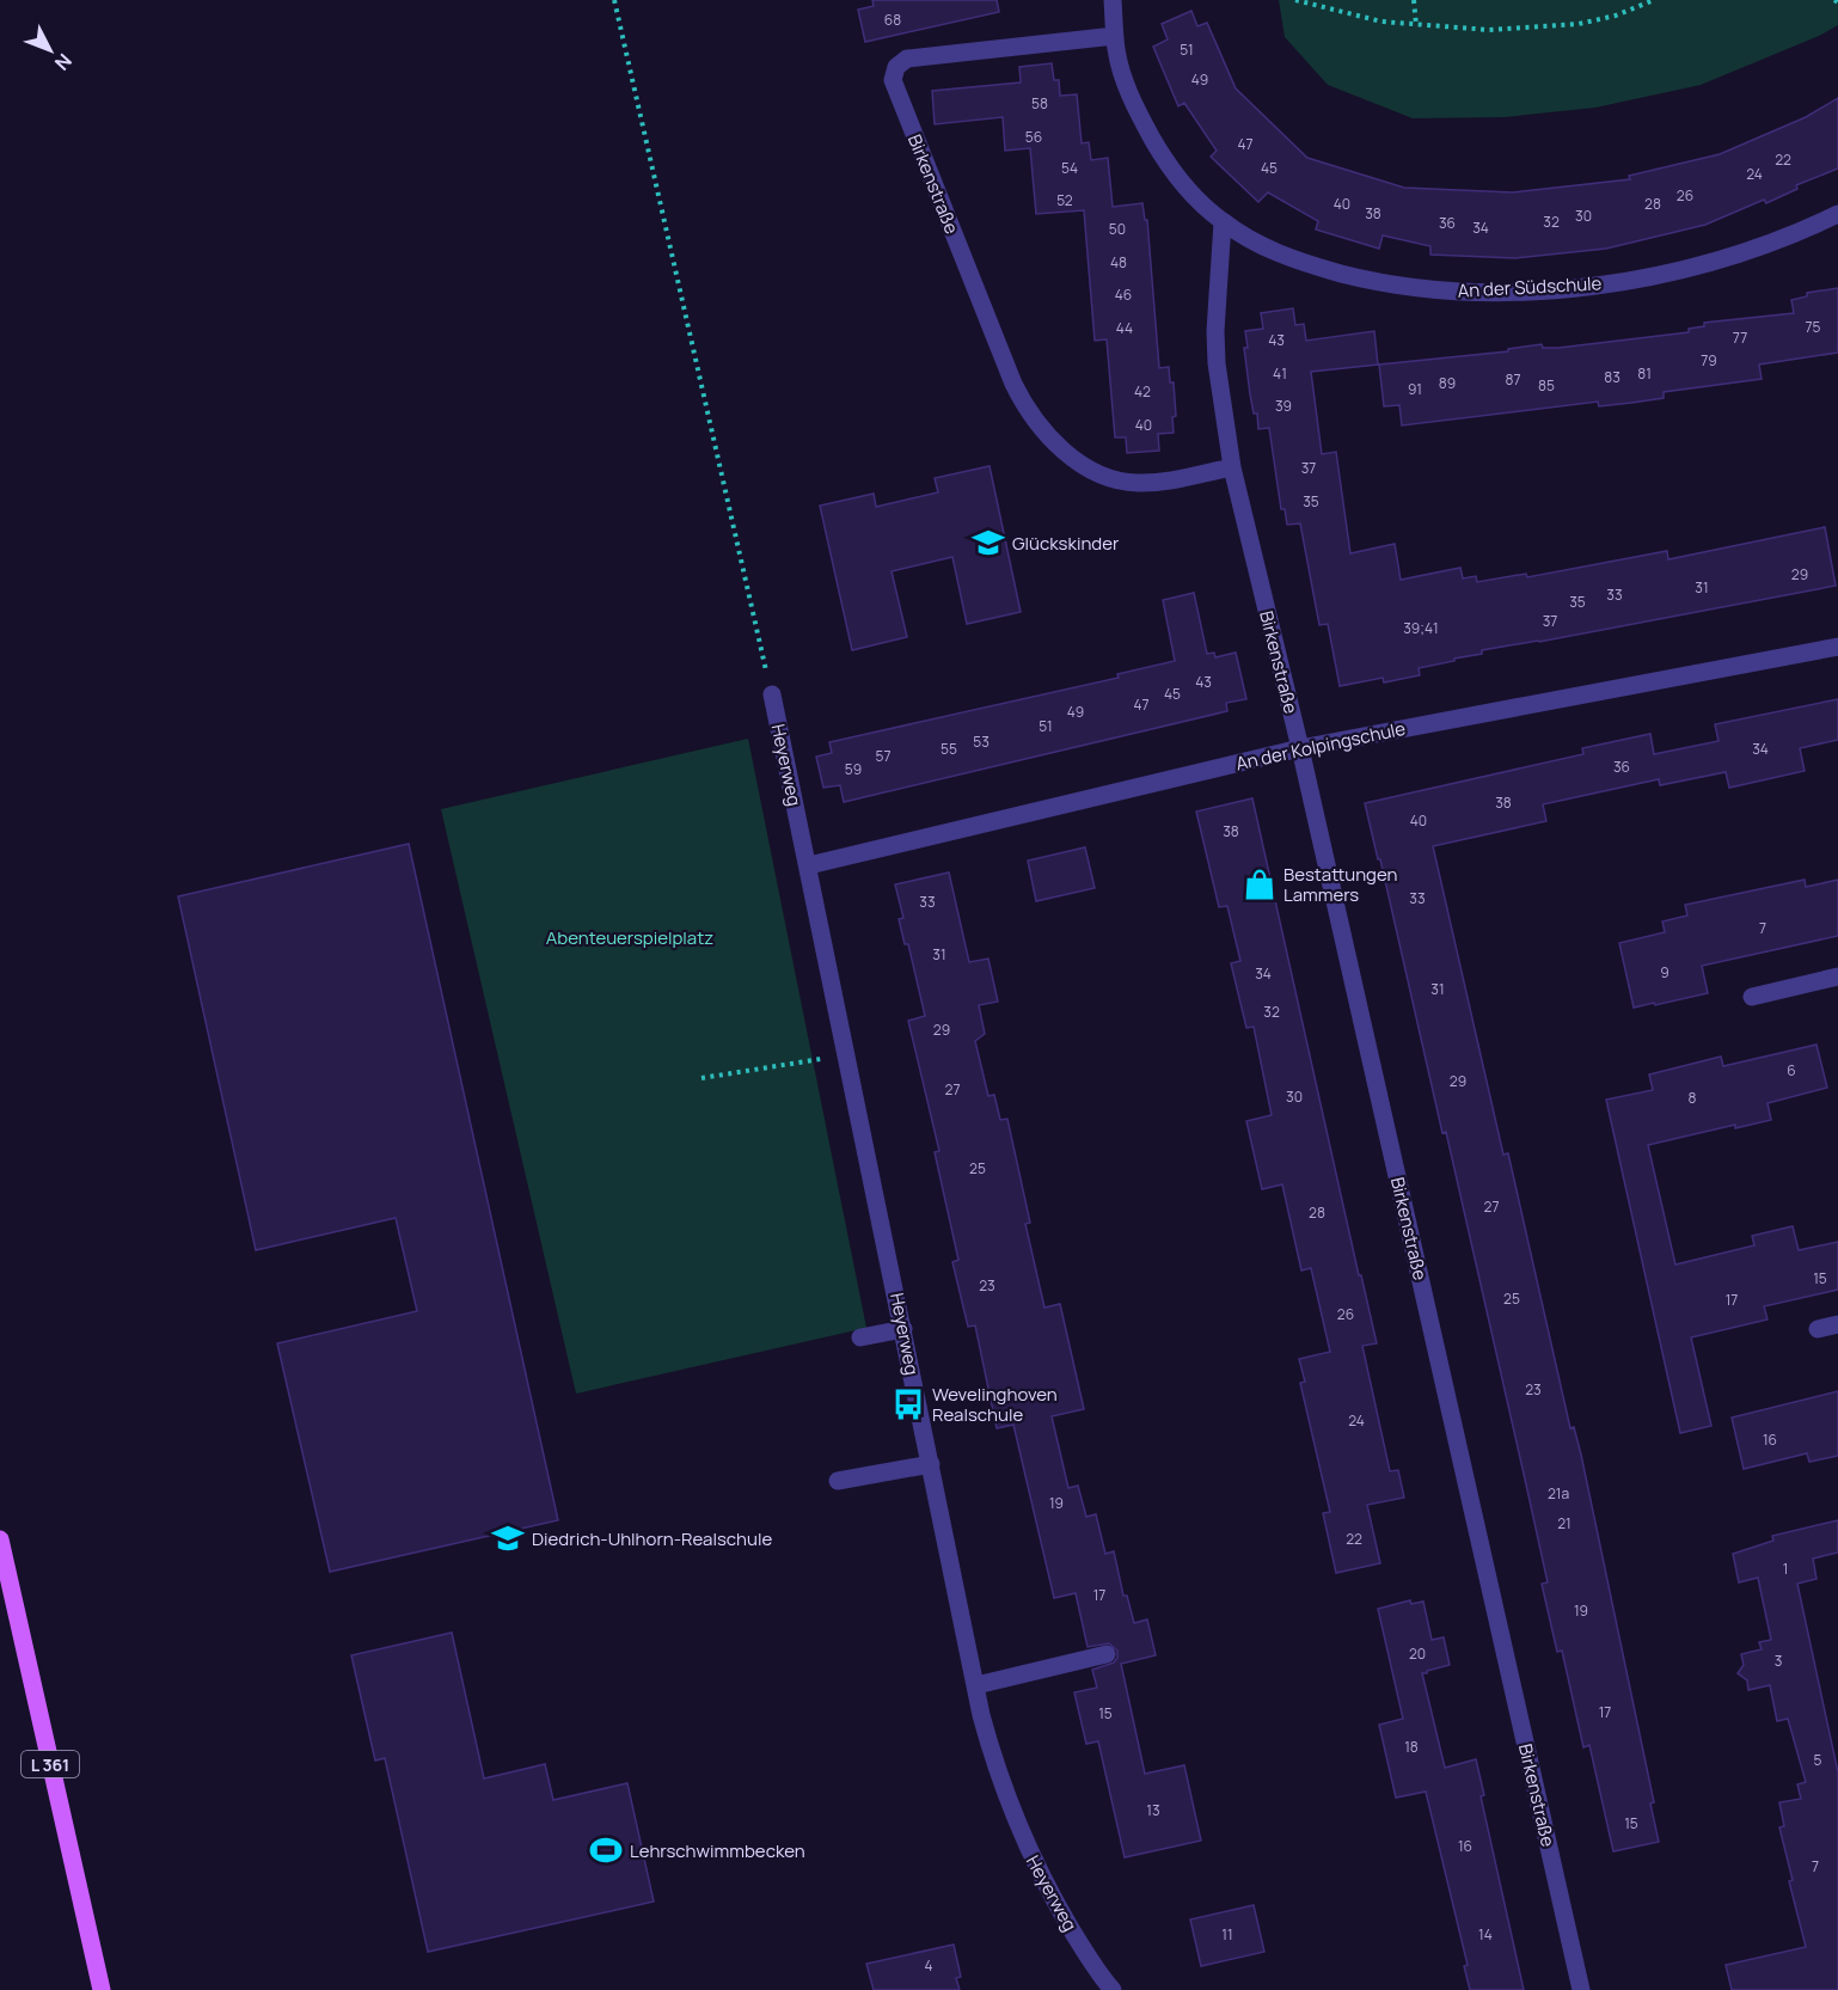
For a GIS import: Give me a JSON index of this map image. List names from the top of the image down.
{
  "streets": {
    "main road": ["L 361"],
    "street": [
      "Birkenstraße",
      "An der Südschule",
      "An der Kolpingschule",
      "Heyerweg"
    ]
  },
  "crossings": [
    ["Birkenstraße", "An der Südschule"],
    ["Birkenstraße", "An der Kolpingschule"],
    ["An der Kolpingschule", "Heyerweg"]
  ],
  "parks": ["Abenteuerspielplatz"],
  "places": {
    "school or university": ["Glückskinder", "Diedrich-Uhlhorn-Realschule"],
    "shop": ["Bestattungen Lammers"],
    "bus stop": ["Wevelinghoven Realschule"],
    "sports": ["Lehrschwimmbecken"]
  },
  "house_numbers": [
    "68",
    "51",
    "49",
    "58",
    "56",
    "47",
    "22",
    "54",
    "45",
    "24",
    "26",
    "52",
    "40",
    "28",
    "38",
    "30",
    "32",
    "36",
    "34",
    "50",
    "48",
    "46",
    "75",
    "44",
    "77",
    "43",
    "79",
    "41",
    "81",
    "83",
    "87",
    "89",
    "85",
    "91",
    "42",
    "39",
    "40",
    "37",
    "35",
    "29",
    "31",
    "33",
    "35",
    "37",
    "39;41",
    "43",
    "45",
    "47",
    "49",
    "51",
    "53",
    "55",
    "34",
    "57",
    "36",
    "59",
    "38",
    "40",
    "38",
    "33",
    "33",
    "7",
    "31",
    "9",
    "34",
    "31",
    "32",
    "29",
    "6",
    "29",
    "27",
    "30",
    "8",
    "25",
    "27",
    "28",
    "15",
    "23",
    "25",
    "17",
    "26",
    "23",
    "24",
    "16",
    "21a",
    "19",
    "21",
    "22",
    "1",
    "17",
    "19",
    "20",
    "3",
    "17",
    "15",
    "18",
    "5",
    "13",
    "15",
    "16",
    "7",
    "11",
    "14",
    "4"
  ],
  "north": "bottom right"
}
